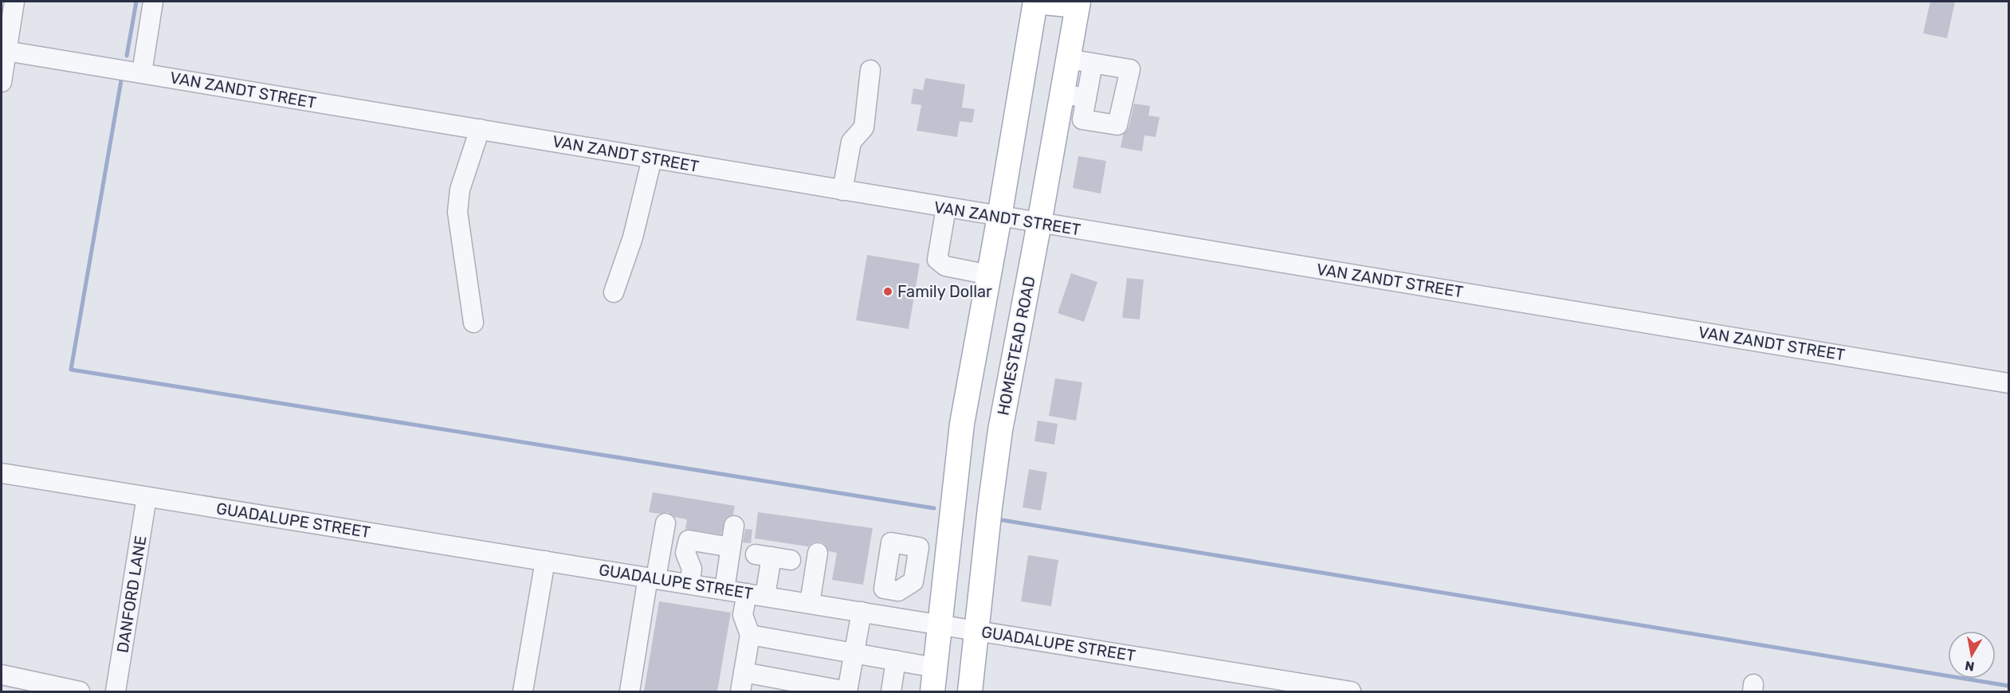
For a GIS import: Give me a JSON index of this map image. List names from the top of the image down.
{
  "streets": {
    "main road": ["HOMESTEAD ROAD"],
    "street": ["VAN ZANDT STREET", "GUADALUPE STREET", "DANFORD LANE"]
  },
  "crossings": [
    ["VAN ZANDT STREET", "HOMESTEAD ROAD"],
    ["HOMESTEAD ROAD", "GUADALUPE STREET"],
    ["GUADALUPE STREET", "DANFORD LANE"]
  ],
  "places": ["Family Dollar"],
  "north": "bottom"
}
